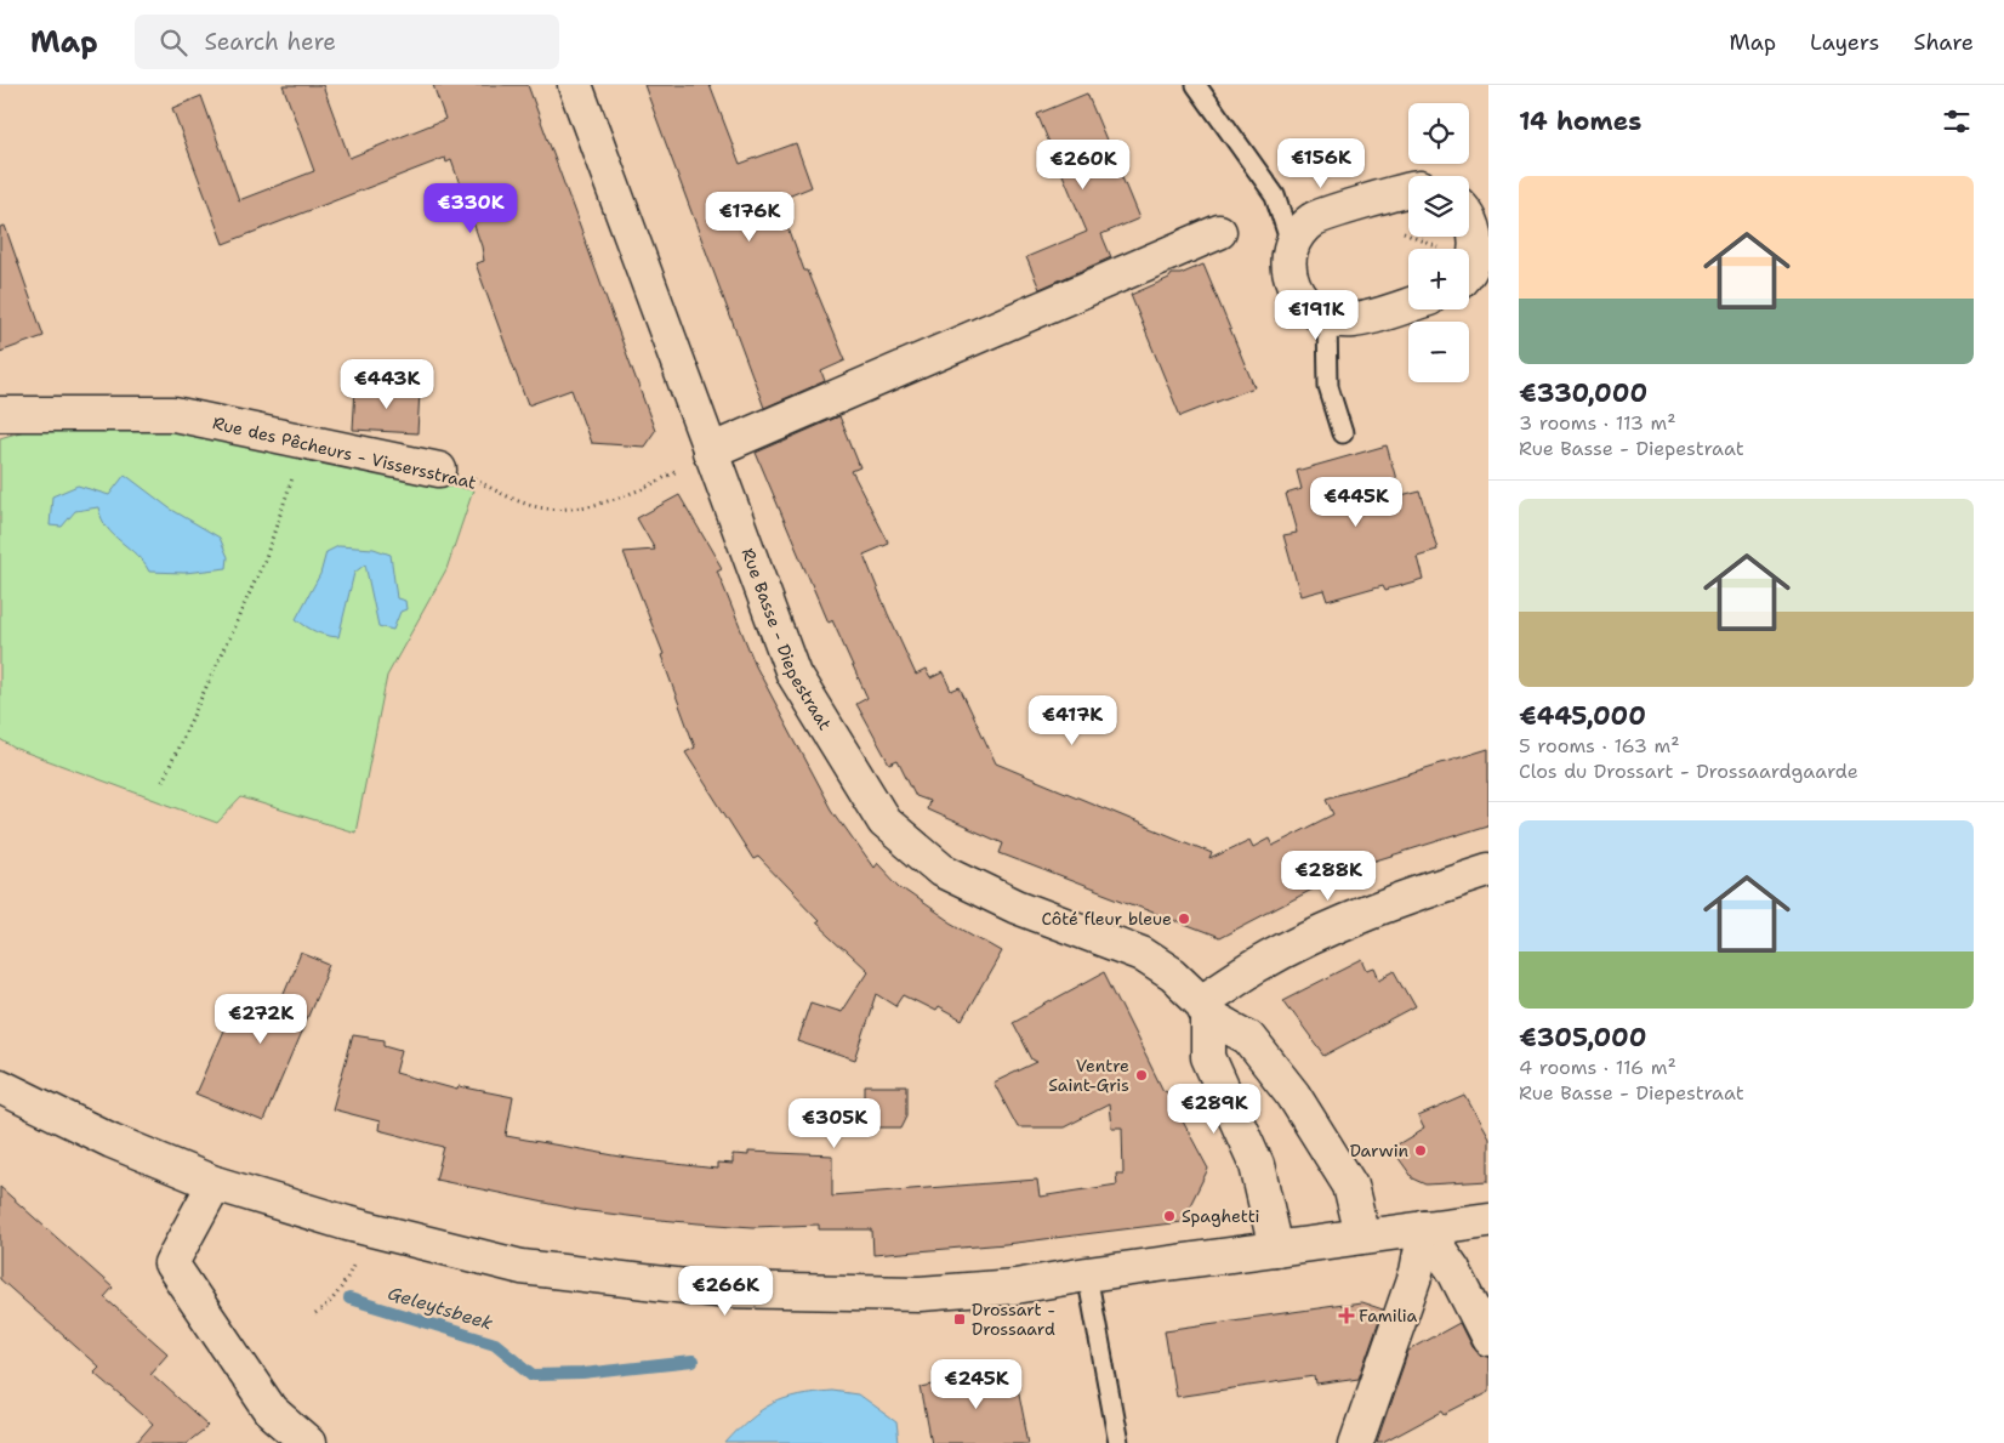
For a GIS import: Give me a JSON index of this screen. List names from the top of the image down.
{
  "streets": {
    "street": ["Rue des Pêcheurs - Vissersstraat", "Rue Basse - Diepestraat"]
  },
  "crossings": [
    ["Rue des Pêcheurs - Vissersstraat", "Rue Basse - Diepestraat"]
  ],
  "water": ["Geleytsbeek"],
  "places": {
    "other": [
      "Côté fleur bleue",
      "Ventre Saint-Gris",
      "Darwin",
      "Spaghetti"
    ],
    "health": ["Familia"],
    "transit": ["Drossart - Drossaard"]
  },
  "page": {
    "header": "Map",
    "search": "Search here",
    "nav": ["Map", "Layers", "Share"],
    "heading": "14 homes",
    "map_buttons": ["+", "−"],
    "price": [
      "€156K",
      "€260K",
      "€330K",
      "€176K",
      "€191K",
      "€443K",
      "€445K",
      "€417K",
      "€288K",
      "€272K",
      "€289K",
      "€305K",
      "€266K",
      "€245K"
    ],
    "list": [
      {
        "name": "€330,000",
        "note": "3 rooms · 113 m² · Rue Basse - Diepestraat"
      },
      {
        "name": "€445,000",
        "note": "5 rooms · 163 m² · Clos du Drossart - Drossaardgaarde"
      },
      {
        "name": "€305,000",
        "note": "4 rooms · 116 m² · Rue Basse - Diepestraat"
      }
    ]
  }
}
